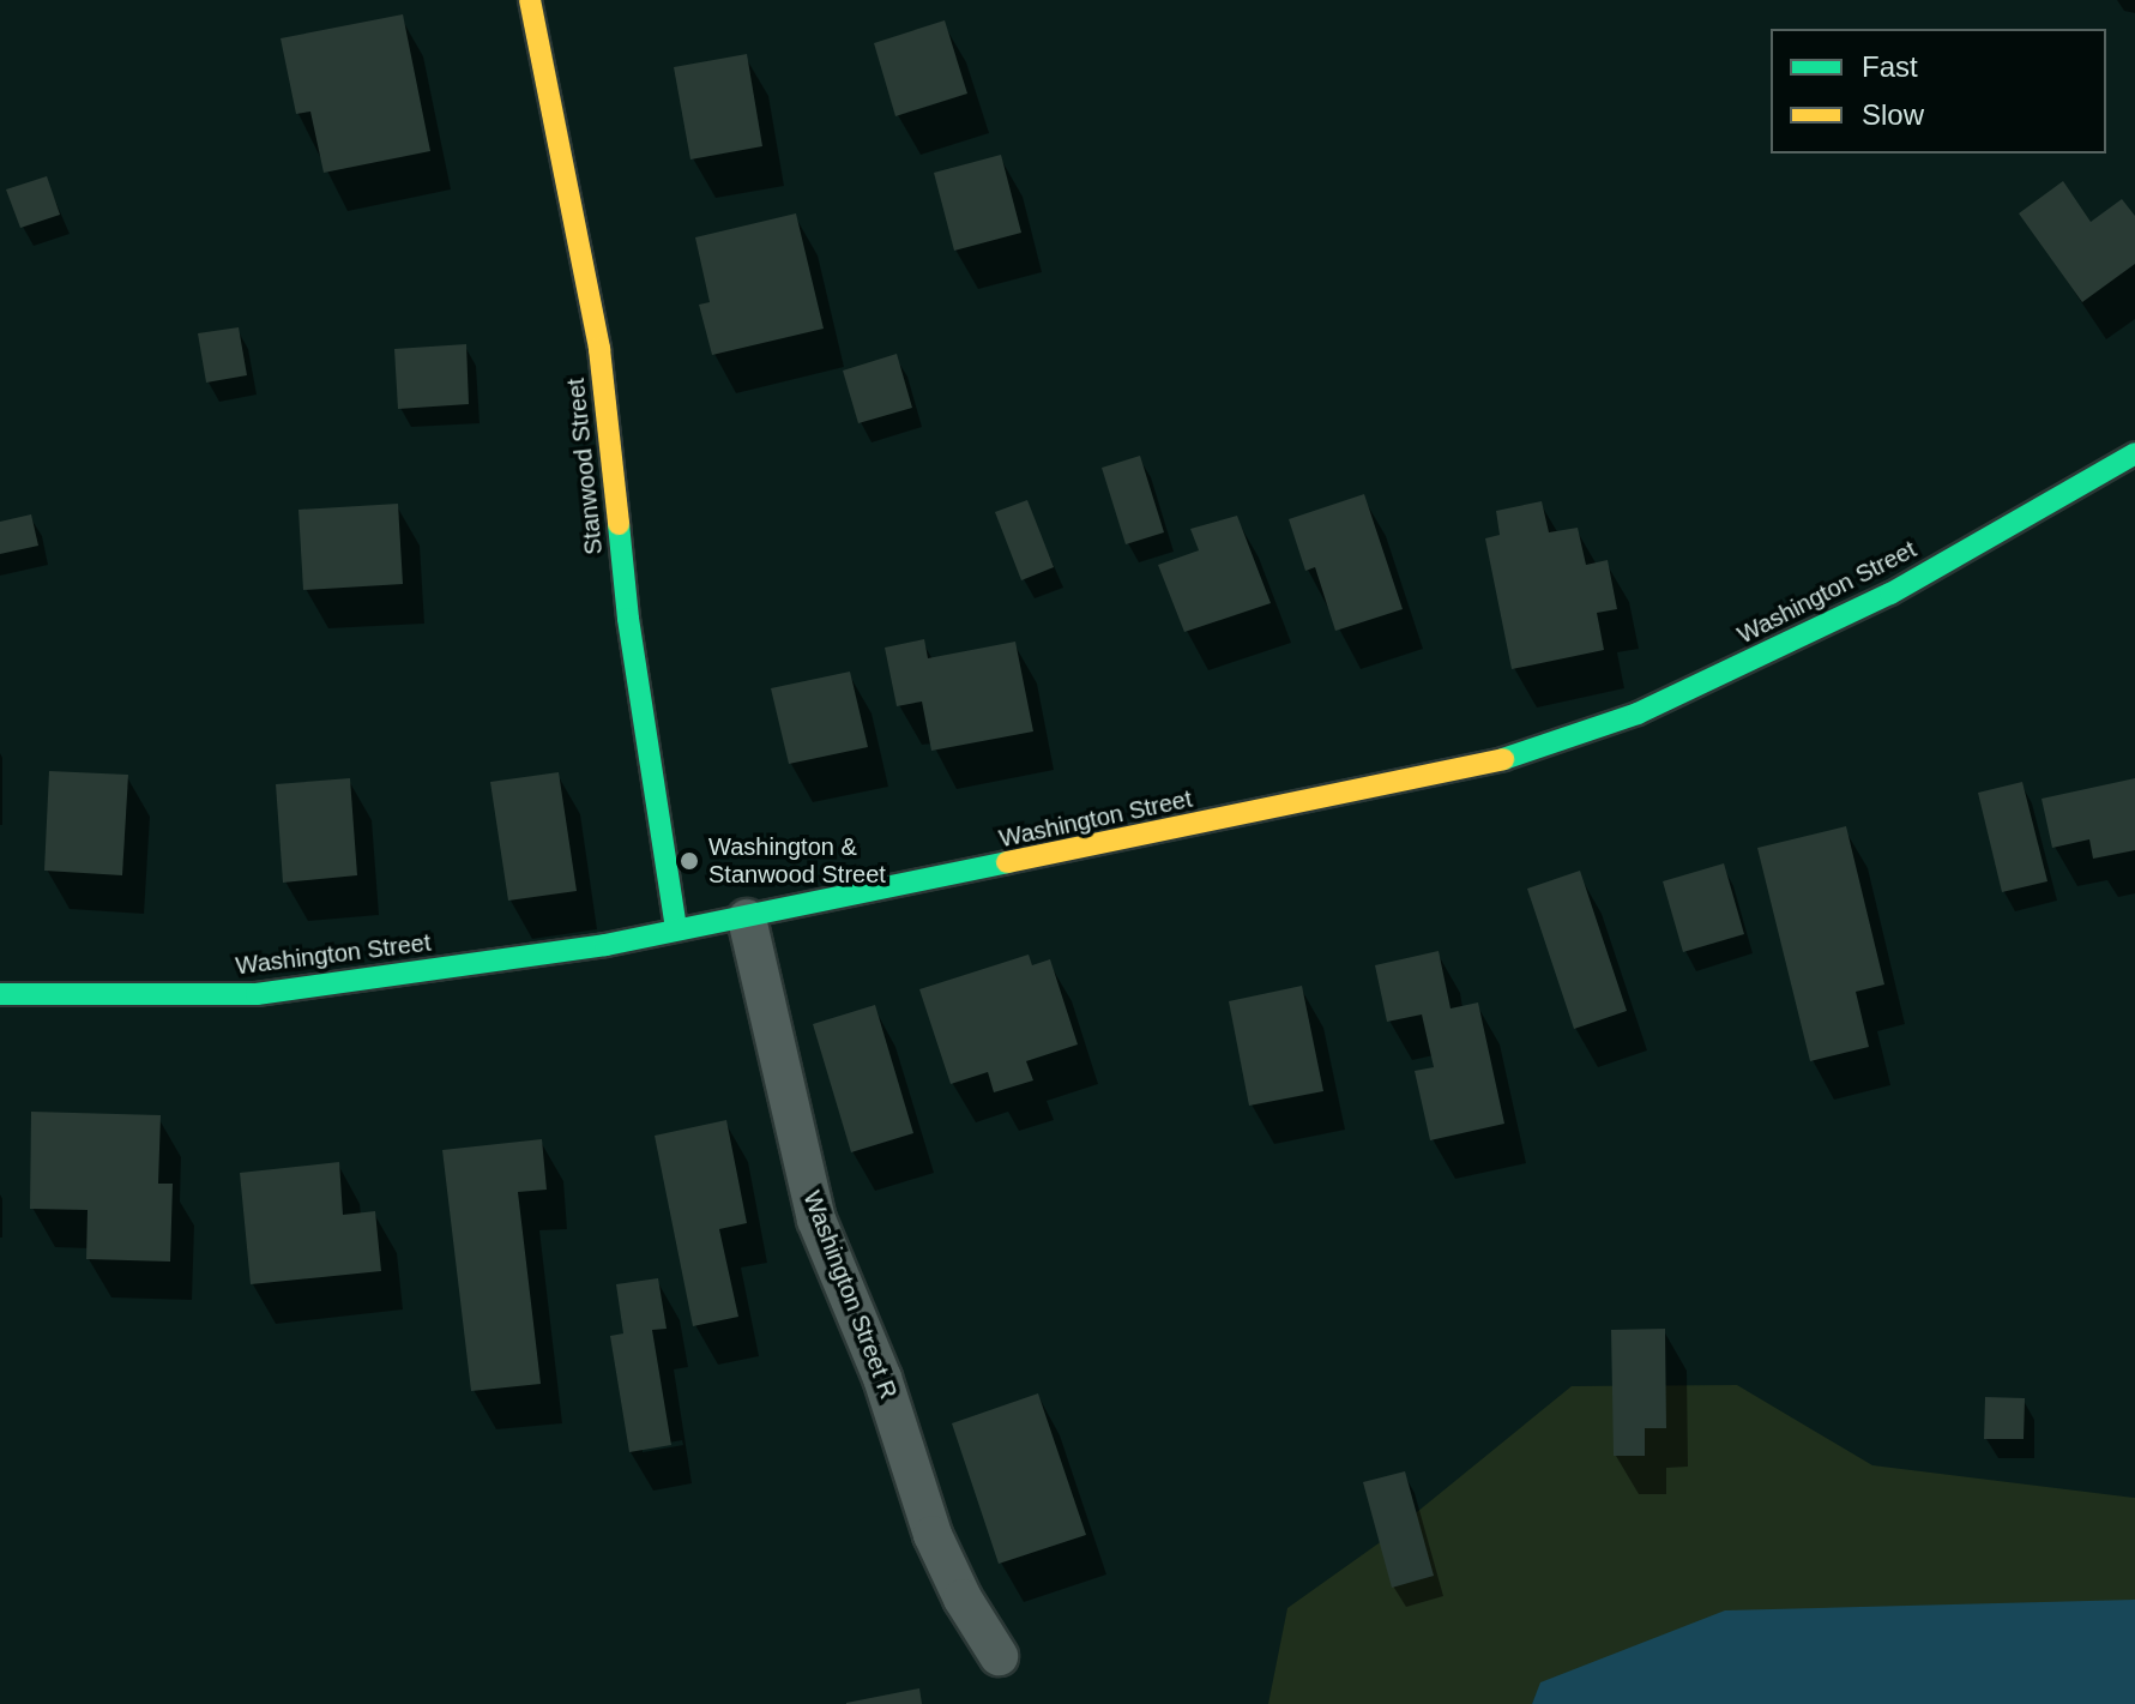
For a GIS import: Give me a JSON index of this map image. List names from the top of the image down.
{
  "streets": {
    "main road": ["Stanwood Street", "Washington Street"],
    "lane": ["Washington Street R"]
  },
  "crossings": [
    ["Stanwood Street", "Washington Street"],
    ["Washington Street", "Washington Street R"]
  ],
  "places": ["Washington & Stanwood Street"],
  "legend": ["Fast", "Slow"]
}
